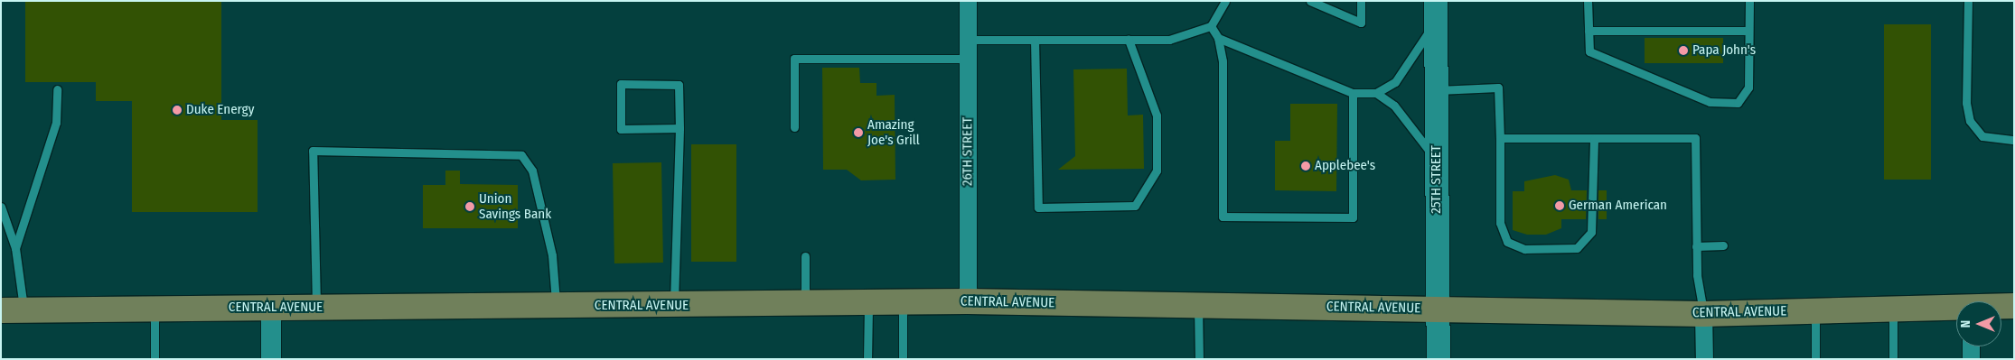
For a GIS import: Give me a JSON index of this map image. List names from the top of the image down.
{
  "streets": {
    "main road": ["25TH STREET", "CENTRAL AVENUE"],
    "street": ["26TH STREET"]
  },
  "crossings": [
    ["26TH STREET", "CENTRAL AVENUE"],
    ["25TH STREET", "CENTRAL AVENUE"]
  ],
  "places": [
    "Papa John's",
    "Duke Energy",
    "Amazing Joe's Grill",
    "Applebee's",
    "German American",
    "Union Savings Bank"
  ],
  "north": "left"
}
